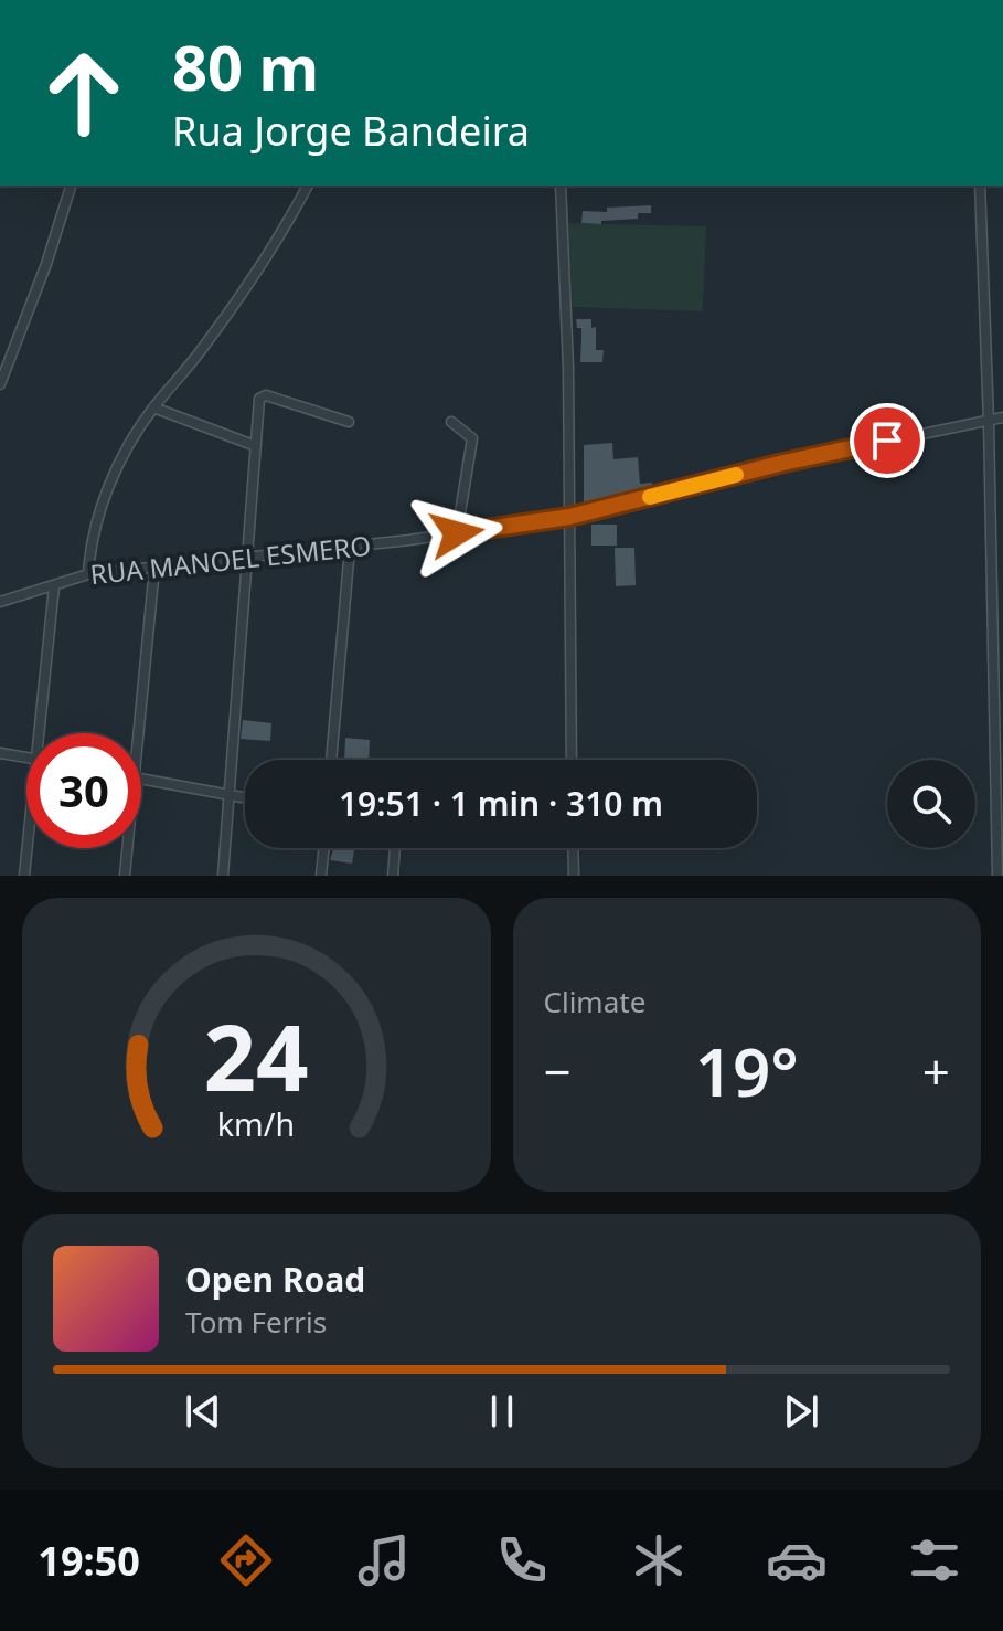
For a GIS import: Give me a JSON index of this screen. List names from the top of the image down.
{
  "streets": {
    "street": ["RUA MANOEL ESMERO"]
  },
  "page": {
    "turn": ["80 m", "Rua Jorge Bandeira"],
    "limit": "30",
    "trip": "19:51 · 1 min · 310 m",
    "tile": "Climate",
    "heat": ["−", "19°", "+"],
    "song": ["Open Road", "Tom Ferris"],
    "tabs": "19:50",
    "gauge": ["24", "km/h"]
  }
}
